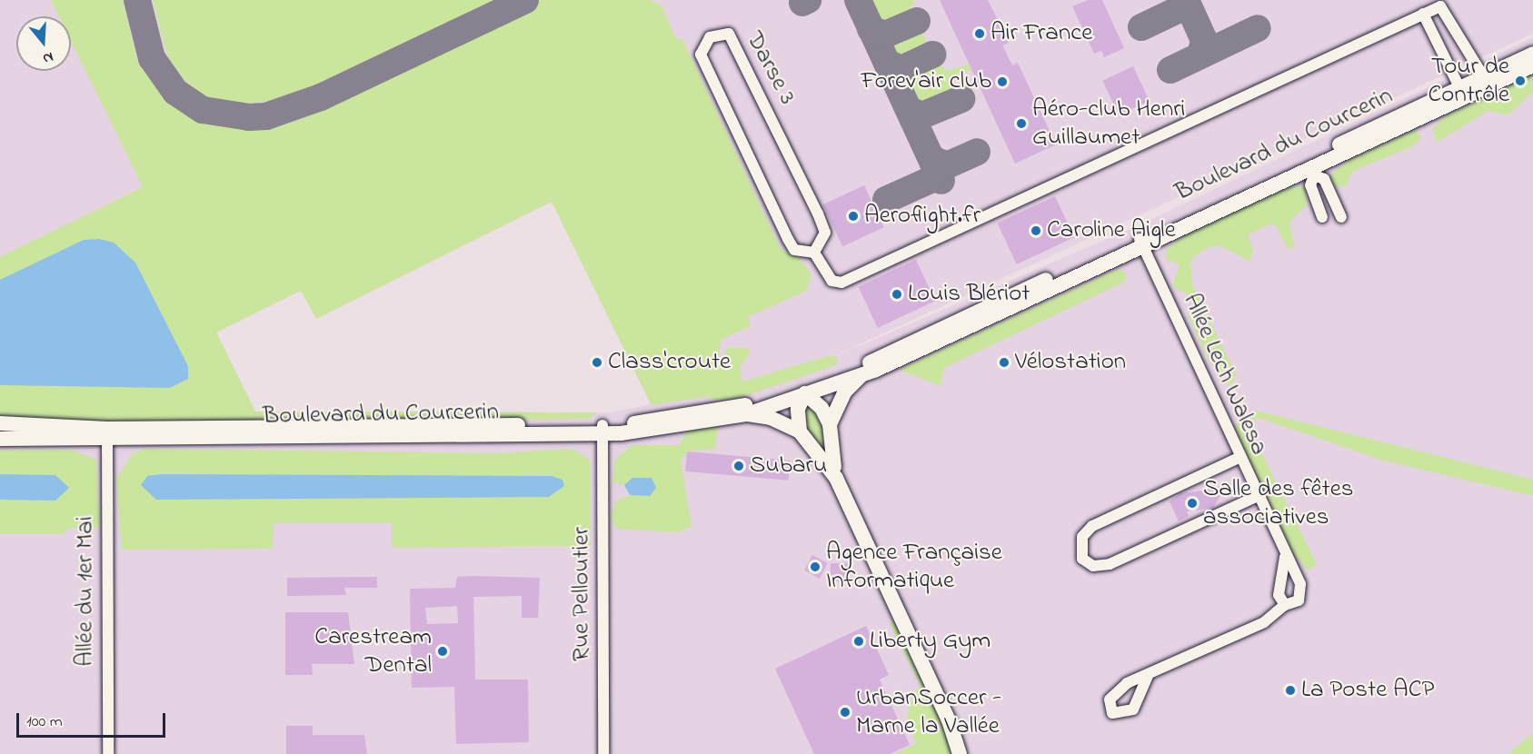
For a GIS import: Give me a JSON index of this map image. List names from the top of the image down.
{
  "streets": {
    "main road": ["Boulevard du Courcerin"],
    "street": [
      "Darse 3",
      "Allée Lech Walesa",
      "Allée du 1er Mai",
      "Rue Pelloutier"
    ]
  },
  "crossings": [
    ["Boulevard du Courcerin", "Allée Lech Walesa"],
    ["Boulevard du Courcerin", "Allée du 1er Mai"],
    ["Boulevard du Courcerin", "Rue Pelloutier"]
  ],
  "places": [
    "Air France",
    "Tour de Contrôle",
    "Forev'air club",
    "Aéro-club Henri Guillaumet",
    "Aeroflight.fr",
    "Caroline Aigle",
    "Louis Blériot",
    "Class'croute",
    "Vélostation",
    "Subaru",
    "Salle des fêtes associatives",
    "Agence Française Informatique",
    "Liberty Gym",
    "Carestream Dental",
    "La Poste ACP",
    "UrbanSoccer - Marne la Vallée"
  ],
  "scale_bar": "100 m",
  "north": "bottom"
}
